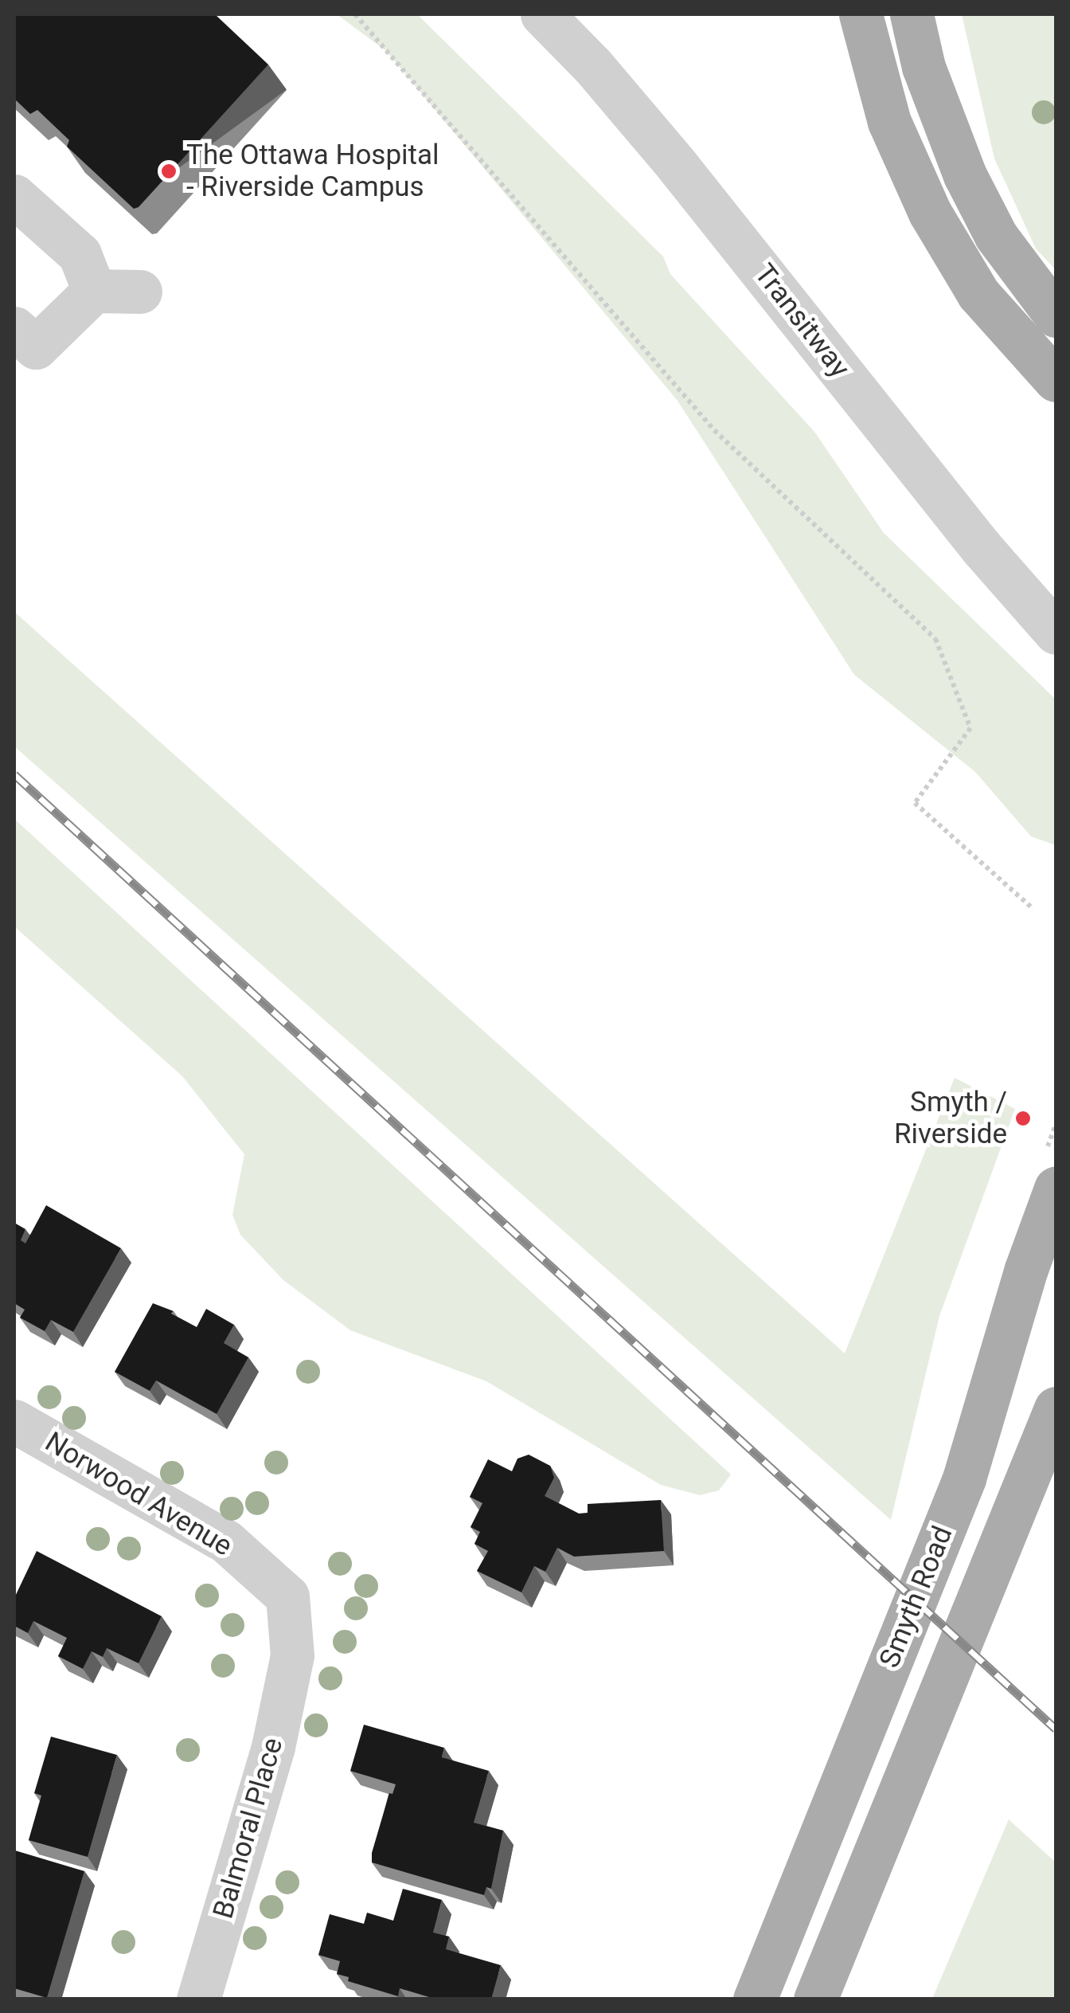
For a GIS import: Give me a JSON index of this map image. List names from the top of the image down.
{
  "streets": {
    "main road": ["Smyth Road"],
    "street": ["Transitway", "Norwood Avenue", "Balmoral Place"]
  },
  "crossings": [
    ["Norwood Avenue", "Balmoral Place"]
  ],
  "places": ["The Ottawa Hospital - Riverside Campus", "Smyth / Riverside"]
}
